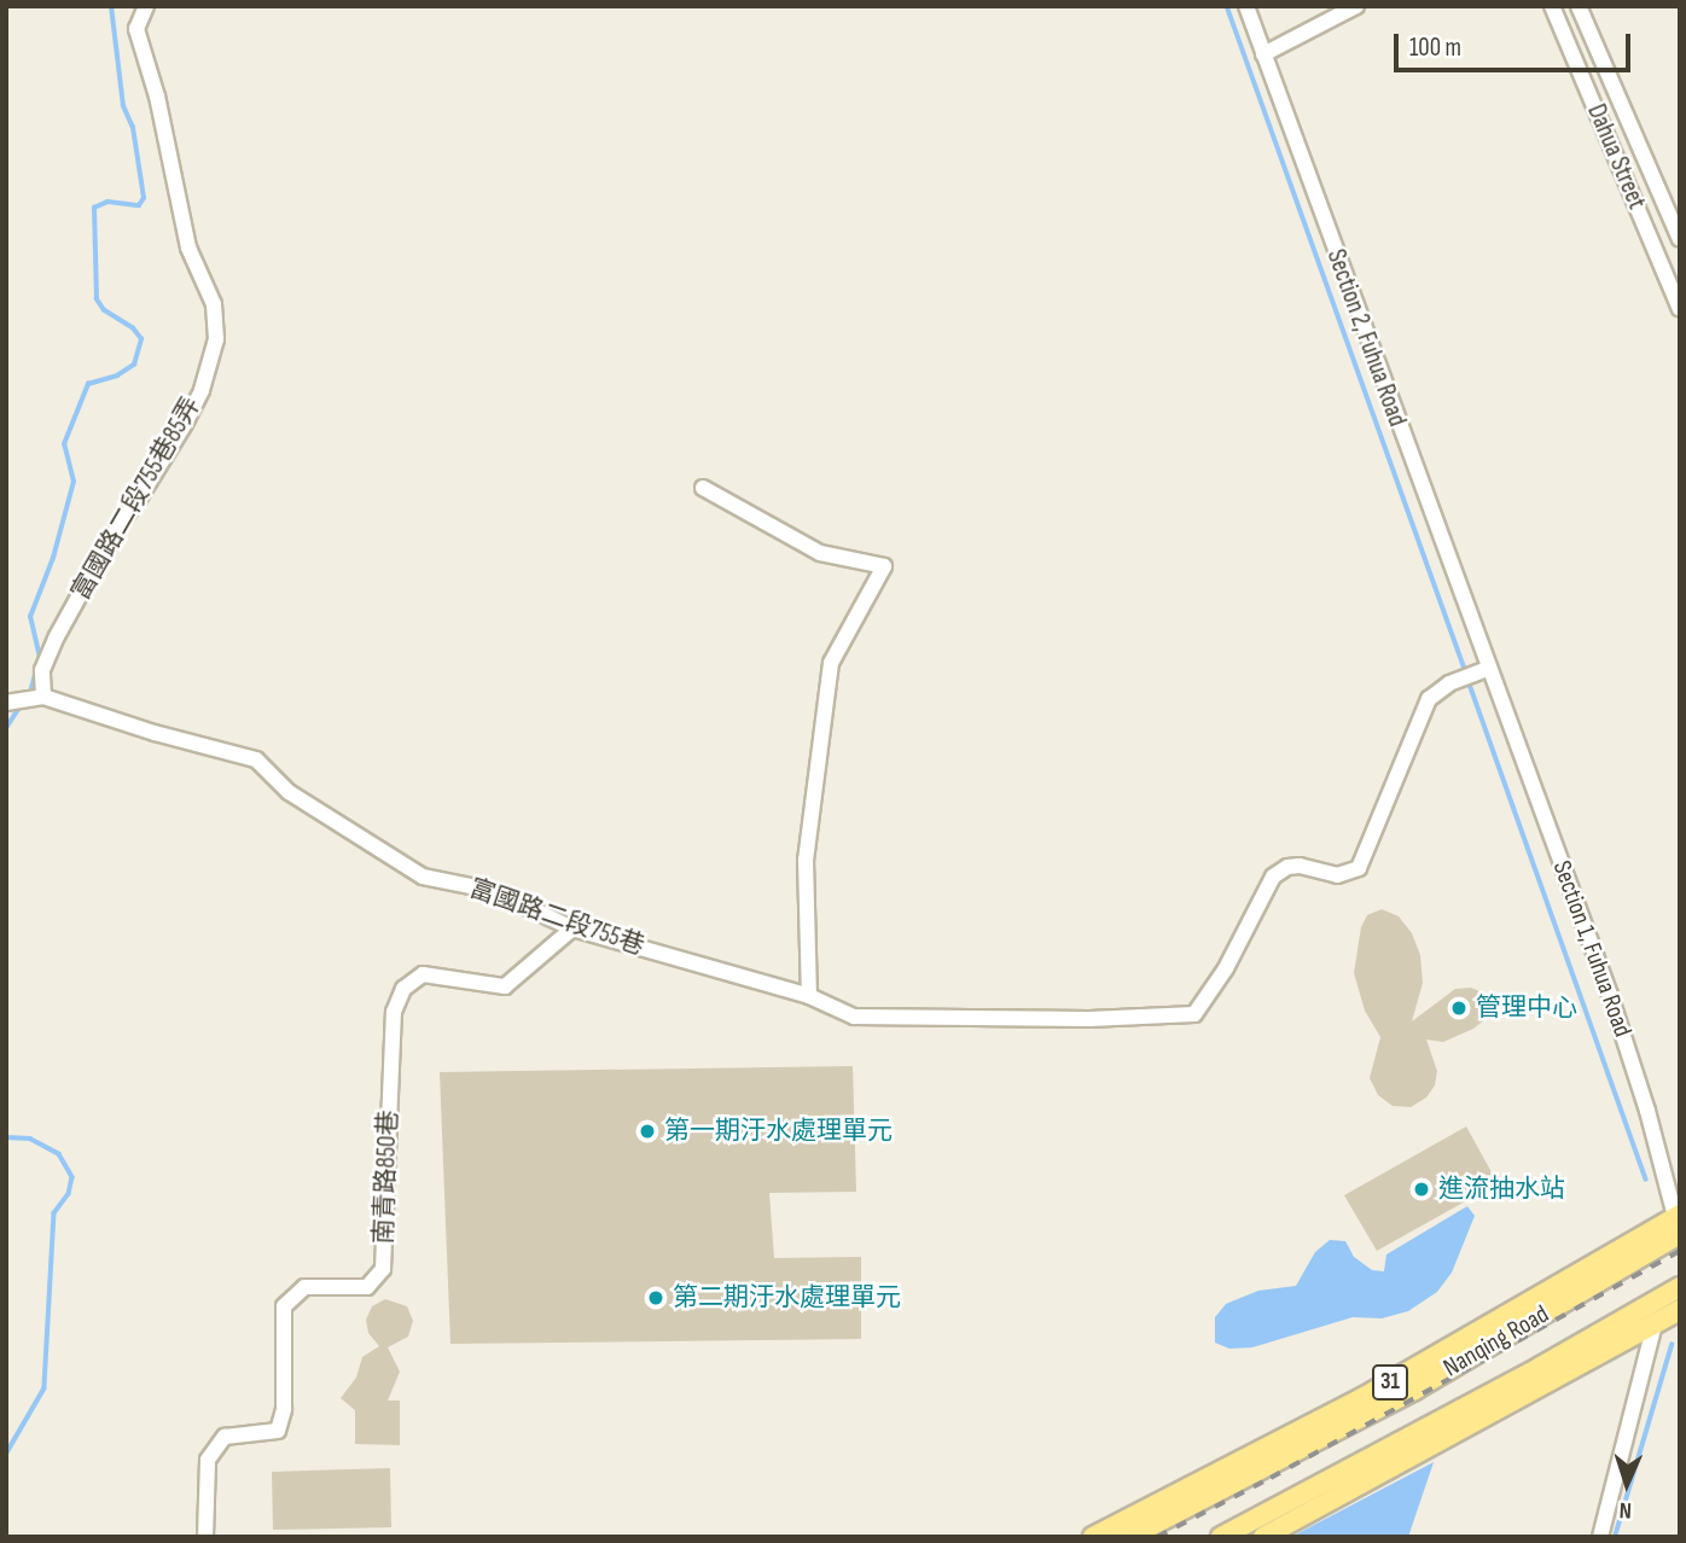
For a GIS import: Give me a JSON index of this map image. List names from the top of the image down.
{
  "streets": {
    "main road": ["Nanqing Road", "31"],
    "street": [
      "Dahua Street",
      "Section 2, Fuhua Road",
      "富國路二段755巷85弄",
      "富國路二段755巷",
      "Section 1, Fuhua Road",
      "南青路850巷"
    ]
  },
  "crossings": [
    ["Section 2, Fuhua Road", "富國路二段755巷"],
    ["Section 2, Fuhua Road", "Section 1, Fuhua Road"],
    ["富國路二段755巷85弄", "富國路二段755巷"],
    ["富國路二段755巷", "Section 1, Fuhua Road"],
    ["富國路二段755巷", "南青路850巷"],
    ["Section 1, Fuhua Road", "Nanqing Road"],
    ["Section 1, Fuhua Road", "31"],
    ["Nanqing Road", "31"]
  ],
  "places": [
    "管理中心",
    "第一期汙水處理單元",
    "進流抽水站",
    "第二期汙水處理單元"
  ],
  "scale_bar": "100 m",
  "north": "bottom"
}
